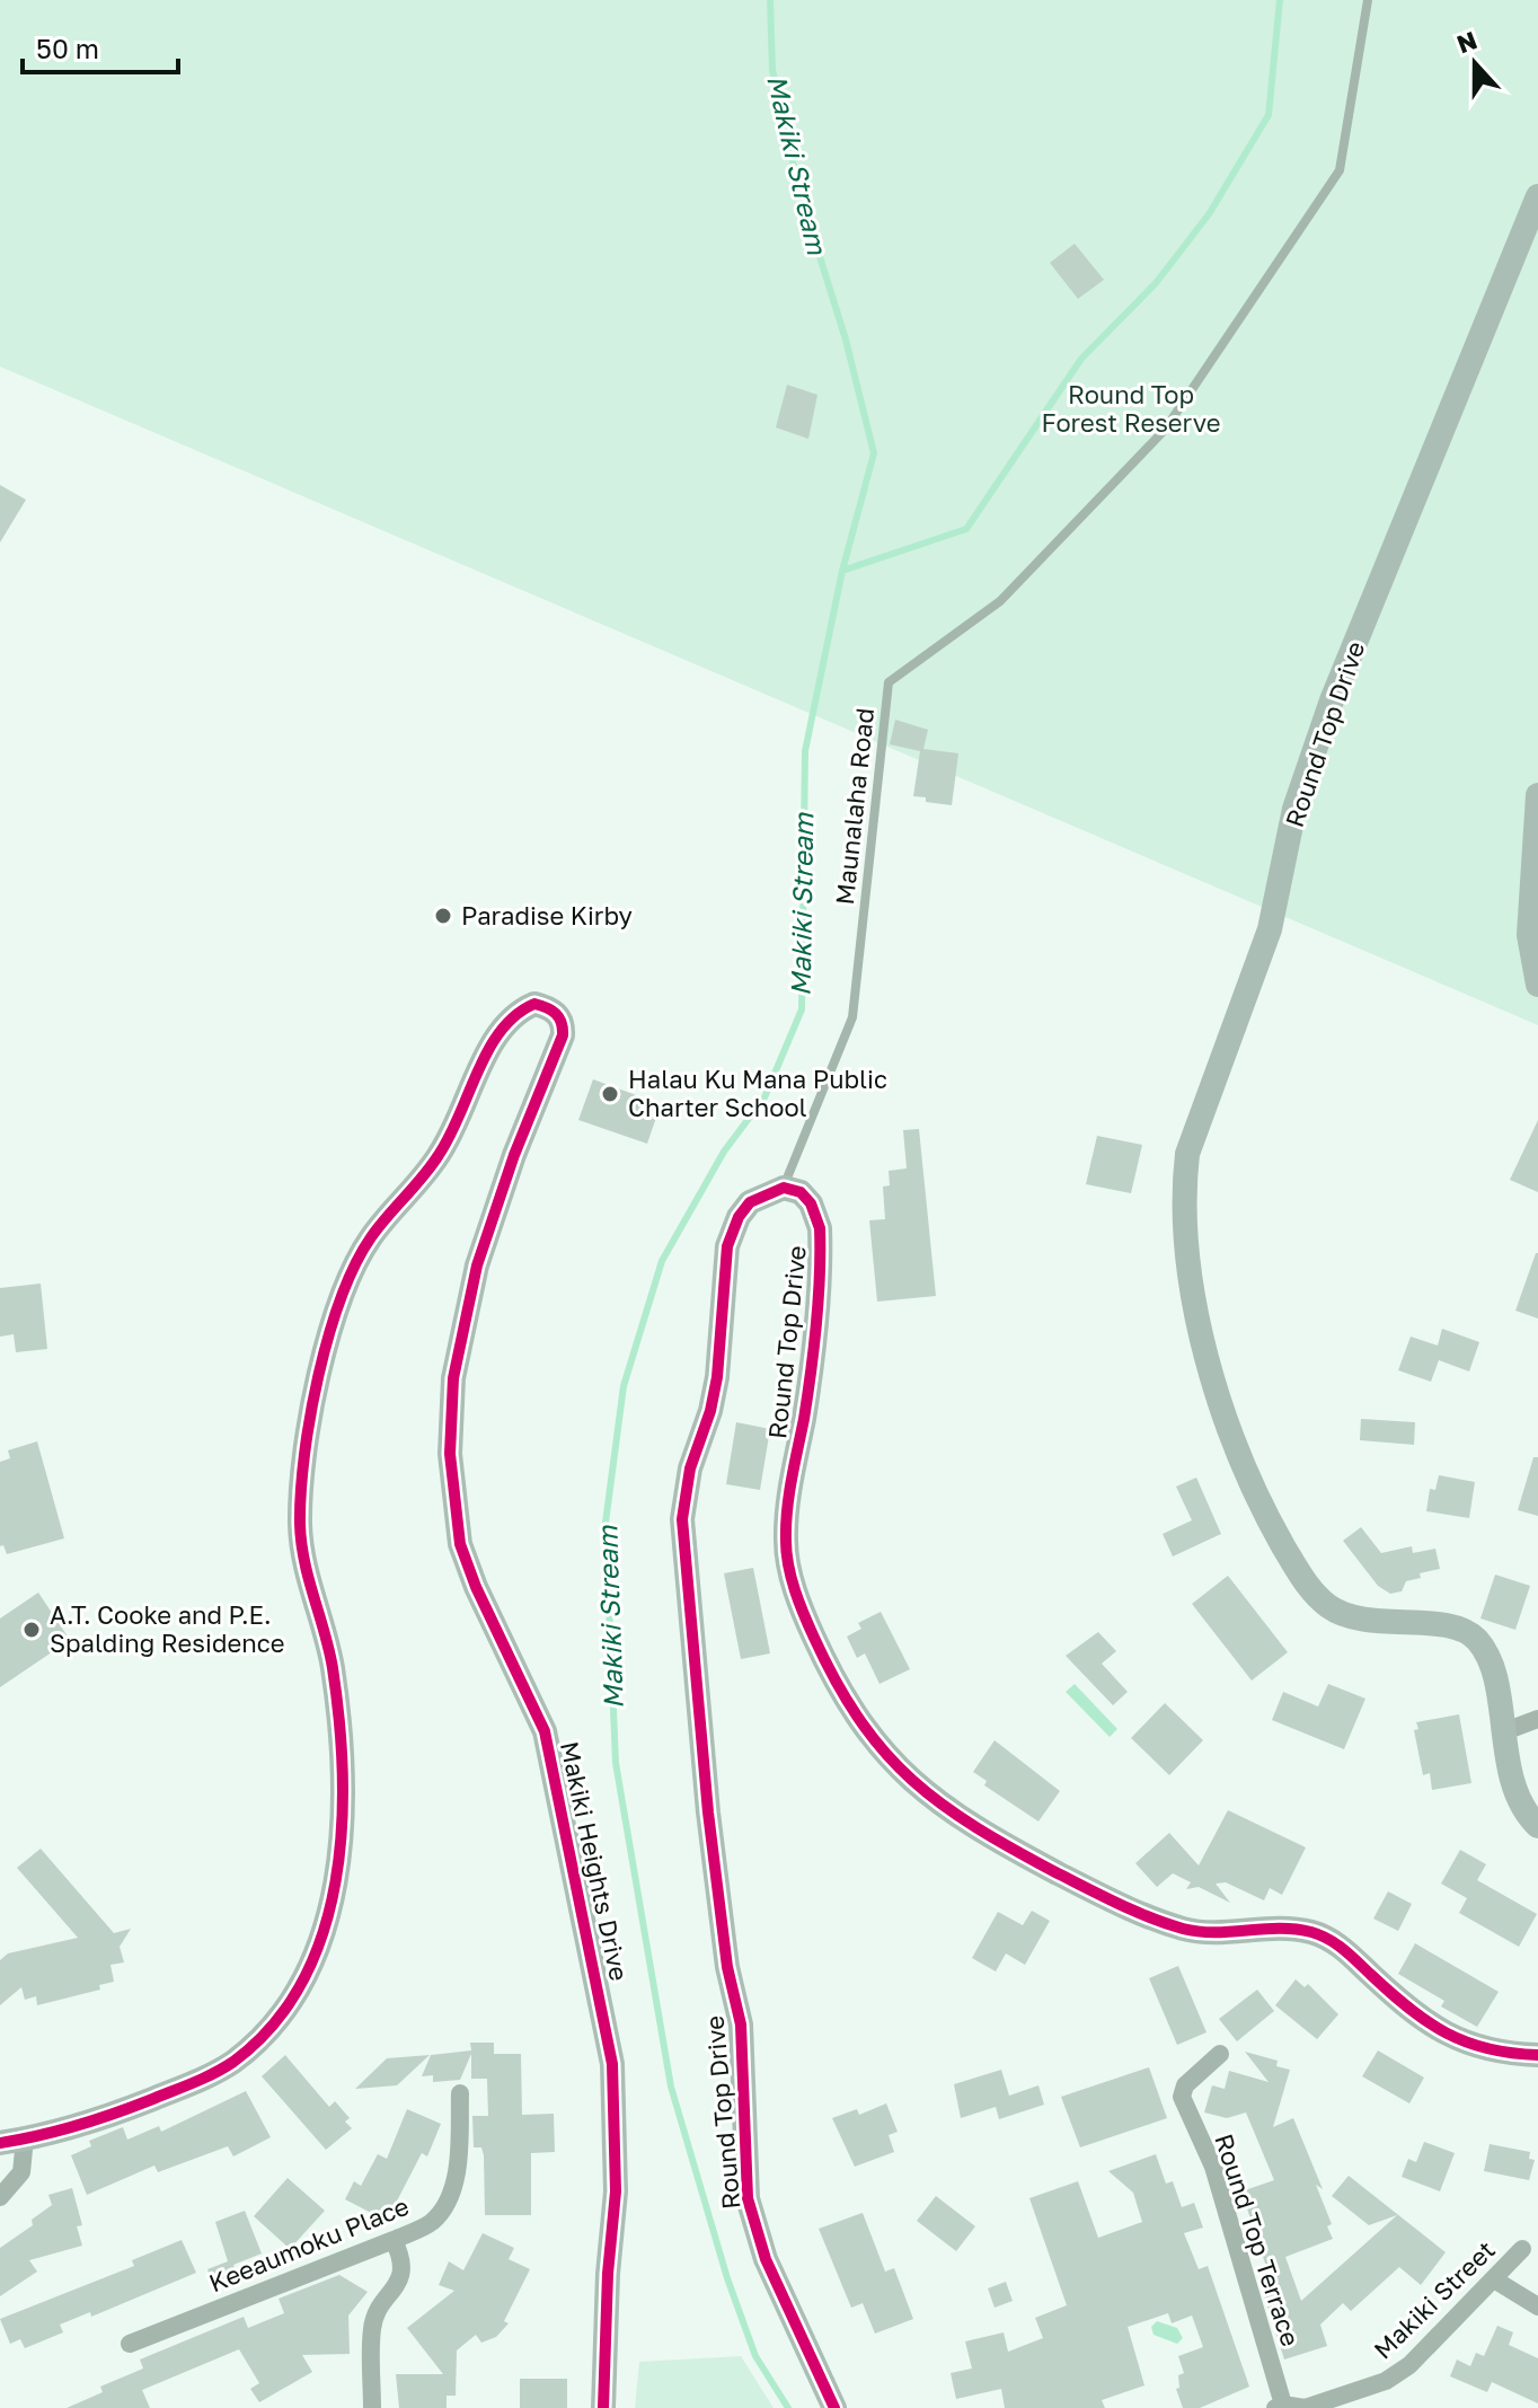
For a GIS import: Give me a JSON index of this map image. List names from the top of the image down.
{
  "streets": {
    "street": [
      "Round Top Drive",
      "Makiki Heights Drive",
      "Round Top Terrace",
      "Keeaumoku Place",
      "Makiki Street"
    ],
    "lane": ["Maunalaha Road"]
  },
  "crossings": [
    ["Round Top Drive", "Maunalaha Road"],
    ["Round Top Terrace", "Makiki Street"]
  ],
  "water": ["Makiki Stream"],
  "parks": ["Round Top Forest Reserve"],
  "places": ["Paradise Kirby", "Halau Ku Mana Public Charter School", "A.T. Cooke and P.E. Spalding Residence"],
  "scale_bar": "50 m",
  "north": "top"
}
